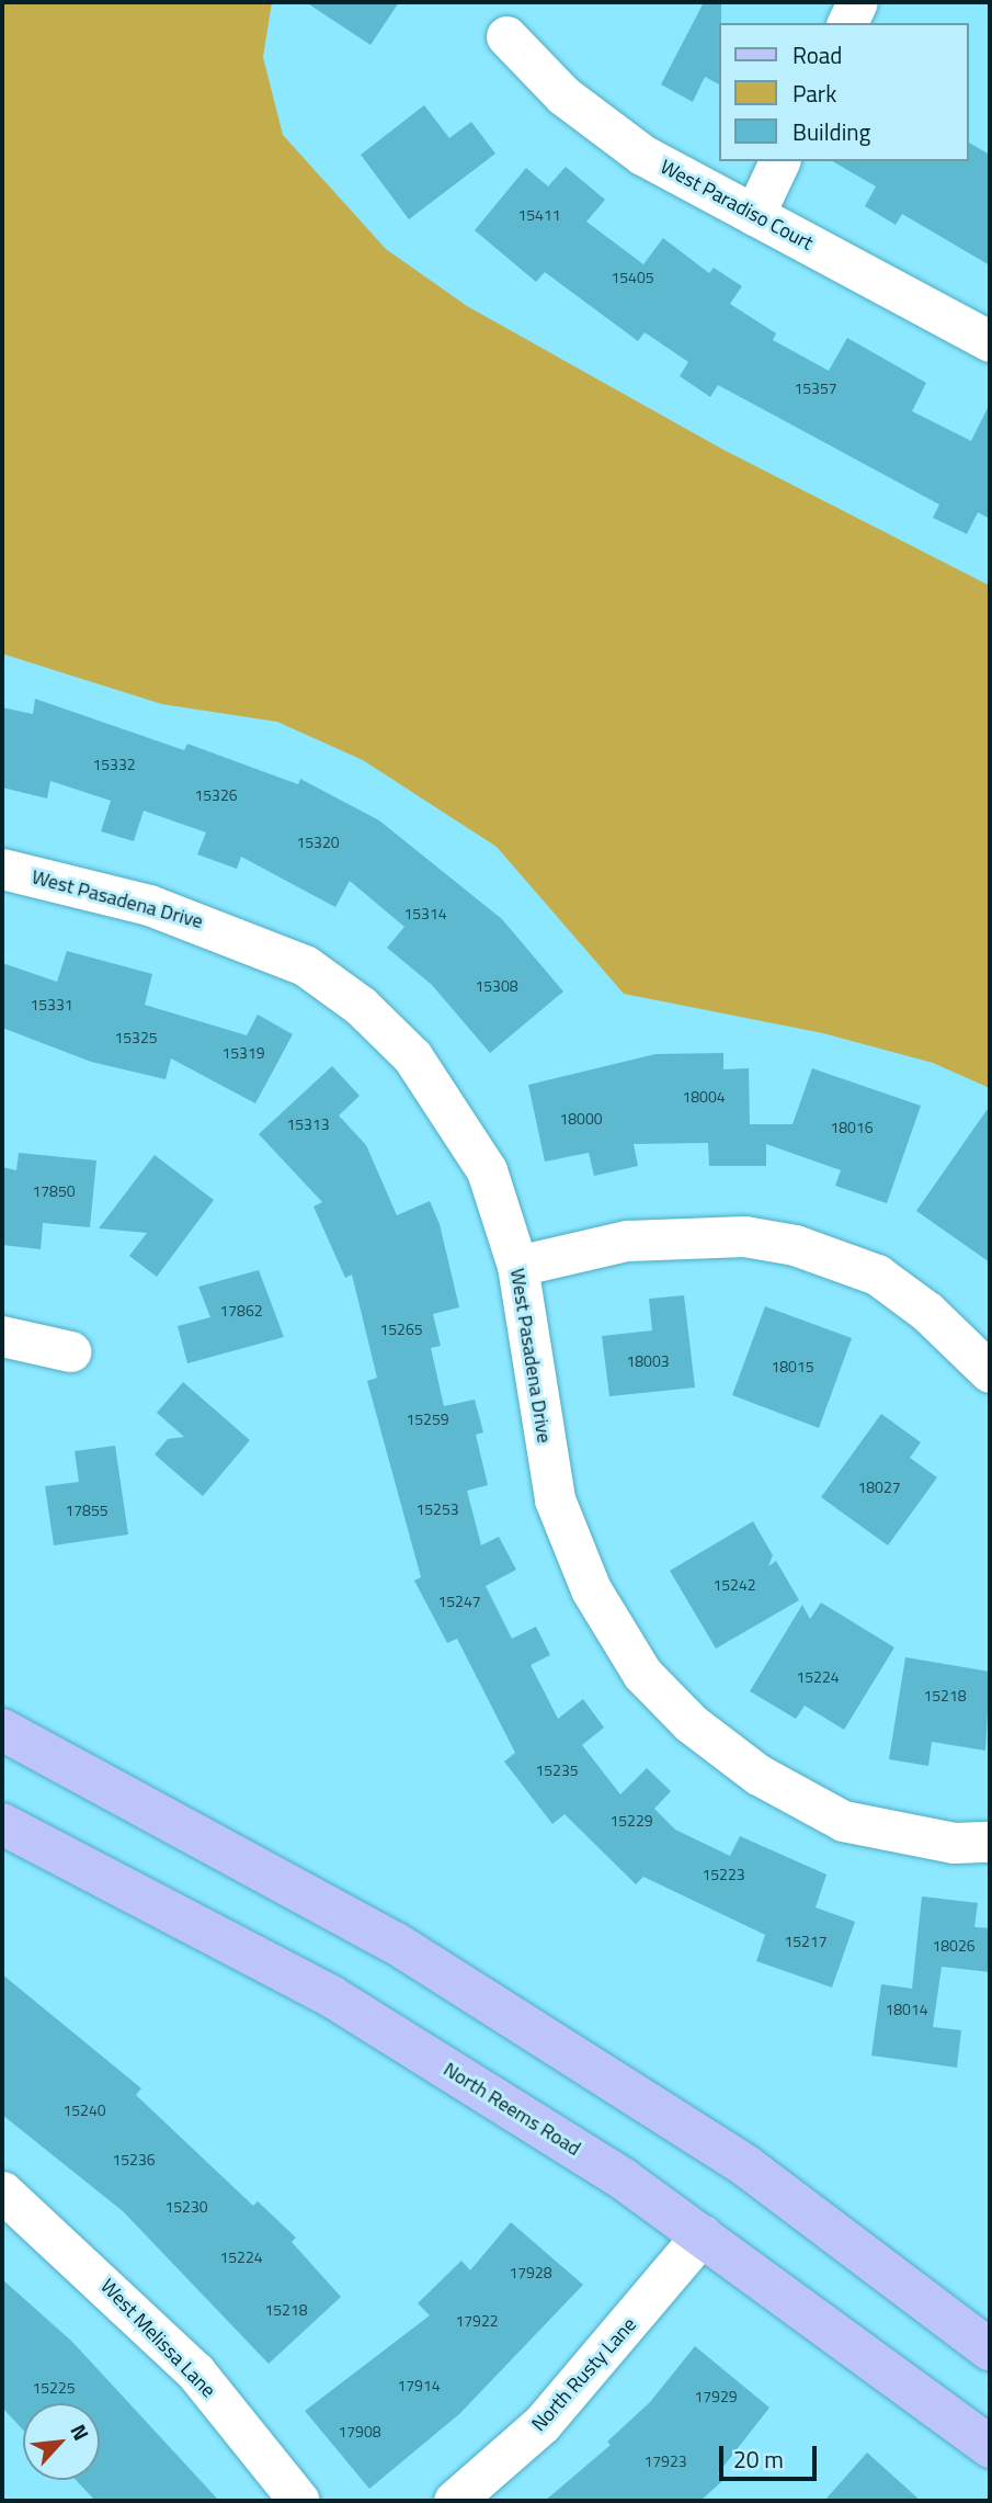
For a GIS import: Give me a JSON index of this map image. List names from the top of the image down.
{
  "streets": {
    "main road": ["North Reems Road"],
    "street": [
      "West Paradiso Court",
      "West Pasadena Drive",
      "West Melissa Lane",
      "North Rusty Lane"
    ]
  },
  "crossings": [
    ["North Reems Road", "North Rusty Lane"]
  ],
  "house_numbers": [
    "15411",
    "15405",
    "15357",
    "15332",
    "15326",
    "15320",
    "15314",
    "15308",
    "15331",
    "15325",
    "15319",
    "18004",
    "18000",
    "15313",
    "18016",
    "17850",
    "17862",
    "15265",
    "18003",
    "18015",
    "15259",
    "18027",
    "15253",
    "17855",
    "15242",
    "15247",
    "15224",
    "15218",
    "15235",
    "15229",
    "15223",
    "15217",
    "18026",
    "18014",
    "15240",
    "15236",
    "15230",
    "15224",
    "17928",
    "15218",
    "17922",
    "17914",
    "15225",
    "17929",
    "17908",
    "17923"
  ],
  "legend": ["Road", "Park", "Building"],
  "scale_bar": "20 m",
  "north": "top right"
}
